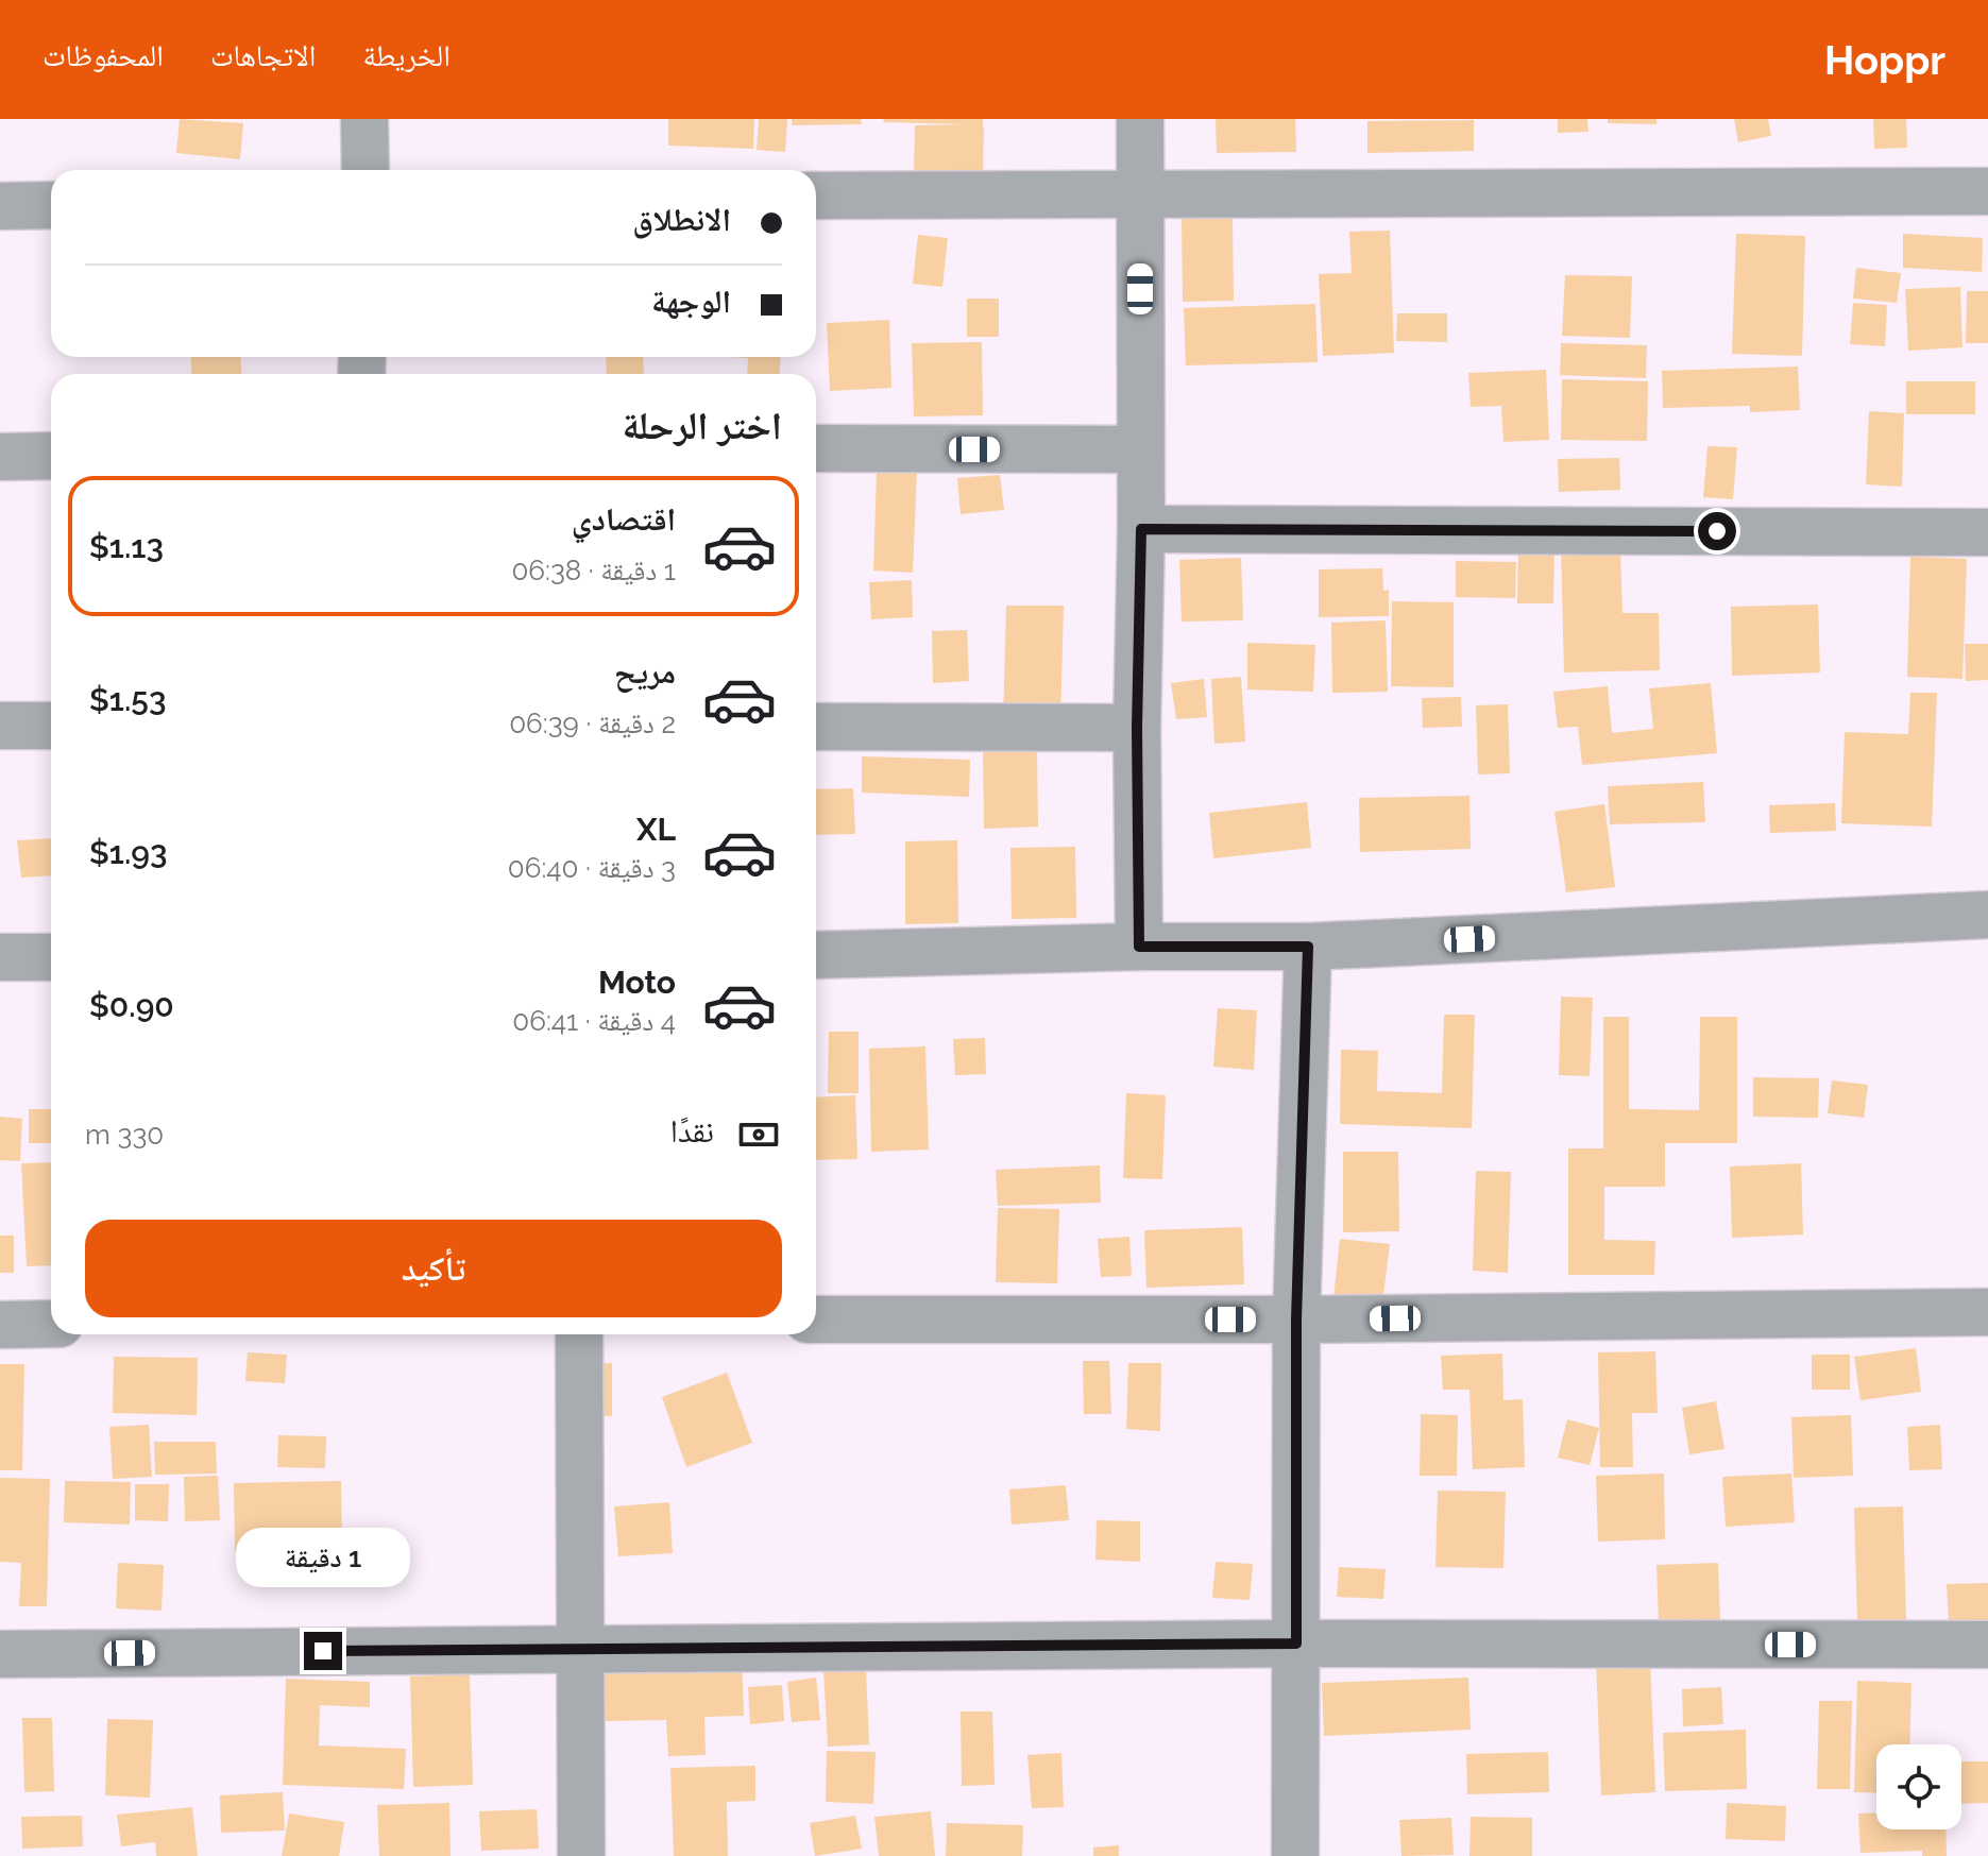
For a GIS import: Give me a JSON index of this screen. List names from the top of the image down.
{
  "page": {
    "header": "Hoppr",
    "nav": ["الخريطة", "الاتجاهات", "المحفوظات"],
    "banner": ["الانطلاق", "الوجهة"],
    "heading": "اختر الرحلة",
    "list": [
      {
        "name": "اقتصادي",
        "note": "1 دقيقة · 06:38",
        "value": "$1.13"
      },
      {
        "name": "مريح",
        "note": "2 دقيقة · 06:39",
        "value": "$1.53"
      },
      {
        "name": "XL",
        "note": "3 دقيقة · 06:40",
        "value": "$1.93"
      },
      {
        "name": "Moto",
        "note": "4 دقيقة · 06:41",
        "value": "$0.90"
      }
    ],
    "pay": ["نقدًا", "330 m"],
    "buttons": "تأكيد",
    "bubble": "1 دقيقة"
  }
}
